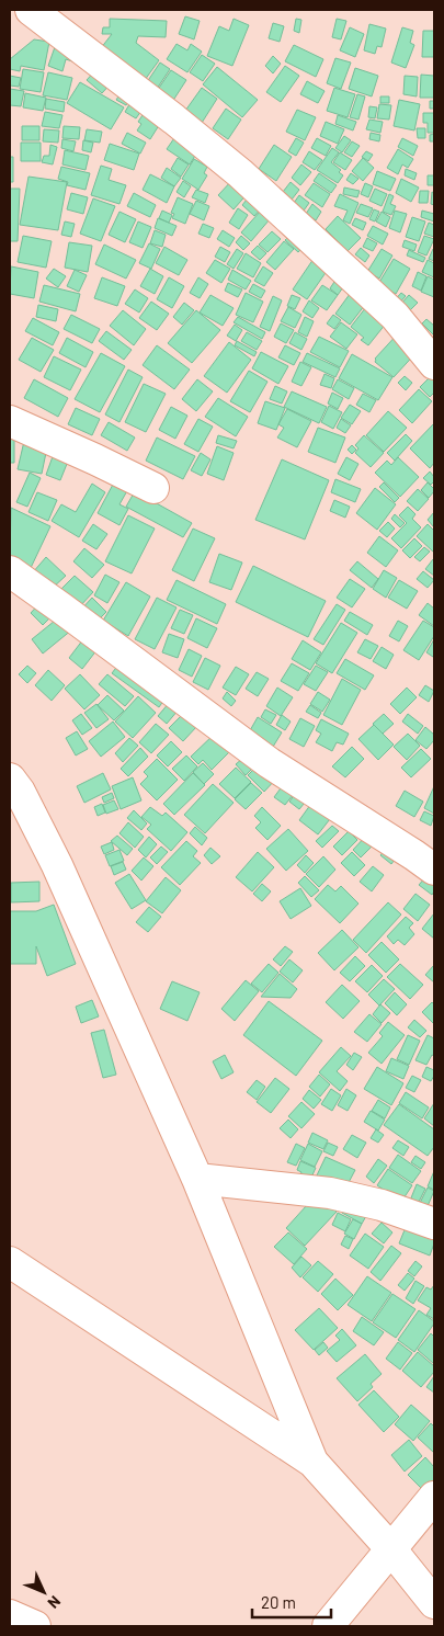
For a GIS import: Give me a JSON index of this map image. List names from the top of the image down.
{
  "scale_bar": "20 m",
  "north": "bottom right"
}
